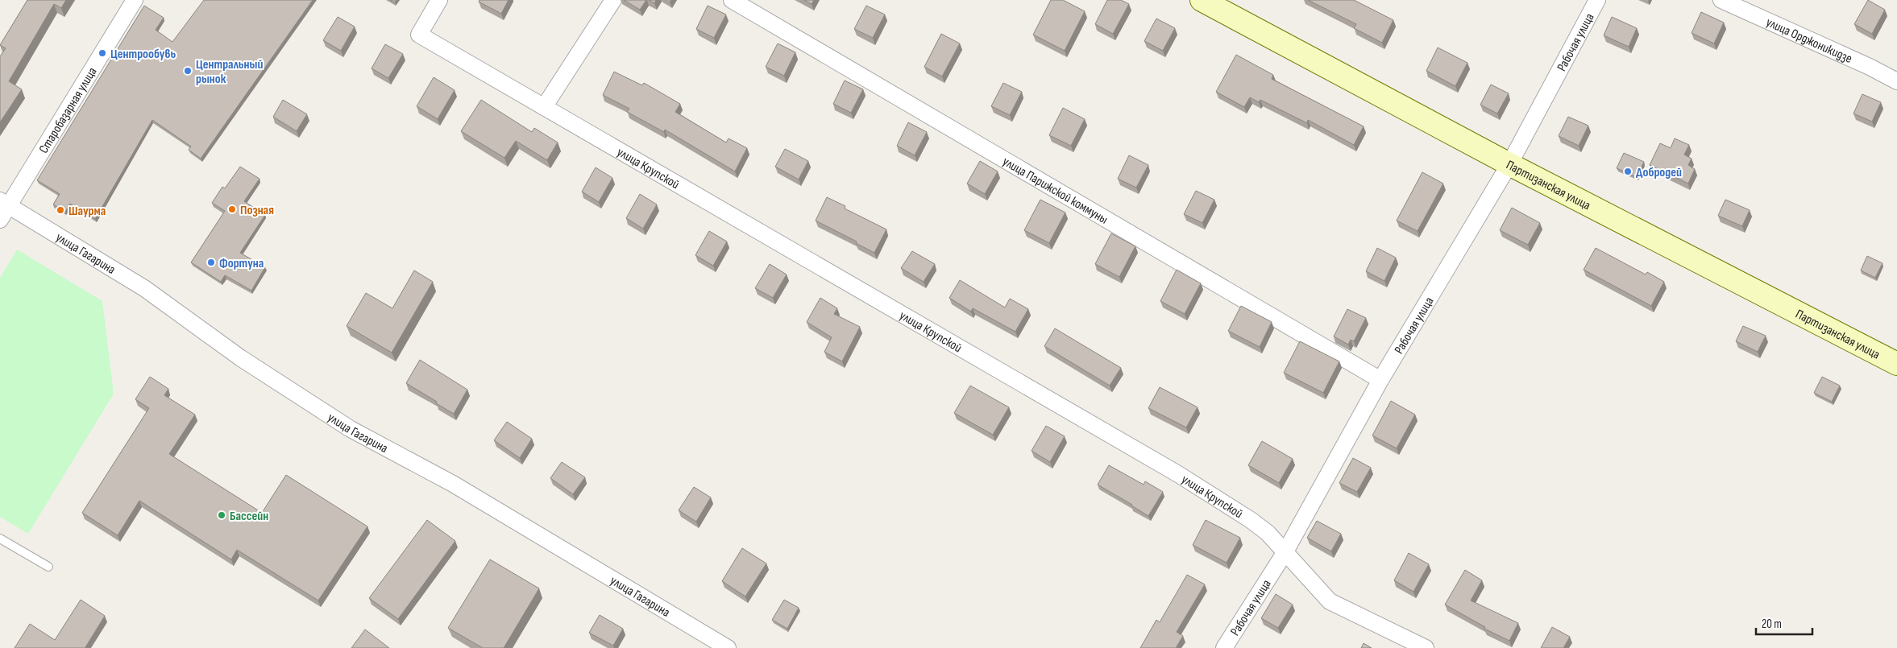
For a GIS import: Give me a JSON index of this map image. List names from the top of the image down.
{
  "streets": {
    "main road": ["Партизанская улица"],
    "street": [
      "улица Орджоникидзе",
      "Рабочая улица",
      "Старобазарная улица",
      "улица Крупской",
      "улица Парижской коммуны",
      "улица Гагарина"
    ]
  },
  "crossings": [
    ["Рабочая улица", "улица Крупской"],
    ["Рабочая улица", "Партизанская улица"],
    ["Рабочая улица", "улица Парижской коммуны"],
    ["Старобазарная улица", "улица Гагарина"]
  ],
  "places": [
    "Центрообувь",
    "Центральный рынок",
    "Добродей",
    "Позная",
    "Шаурма",
    "Фортуна",
    "Бассейн"
  ],
  "scale_bar": "20 m"
}
